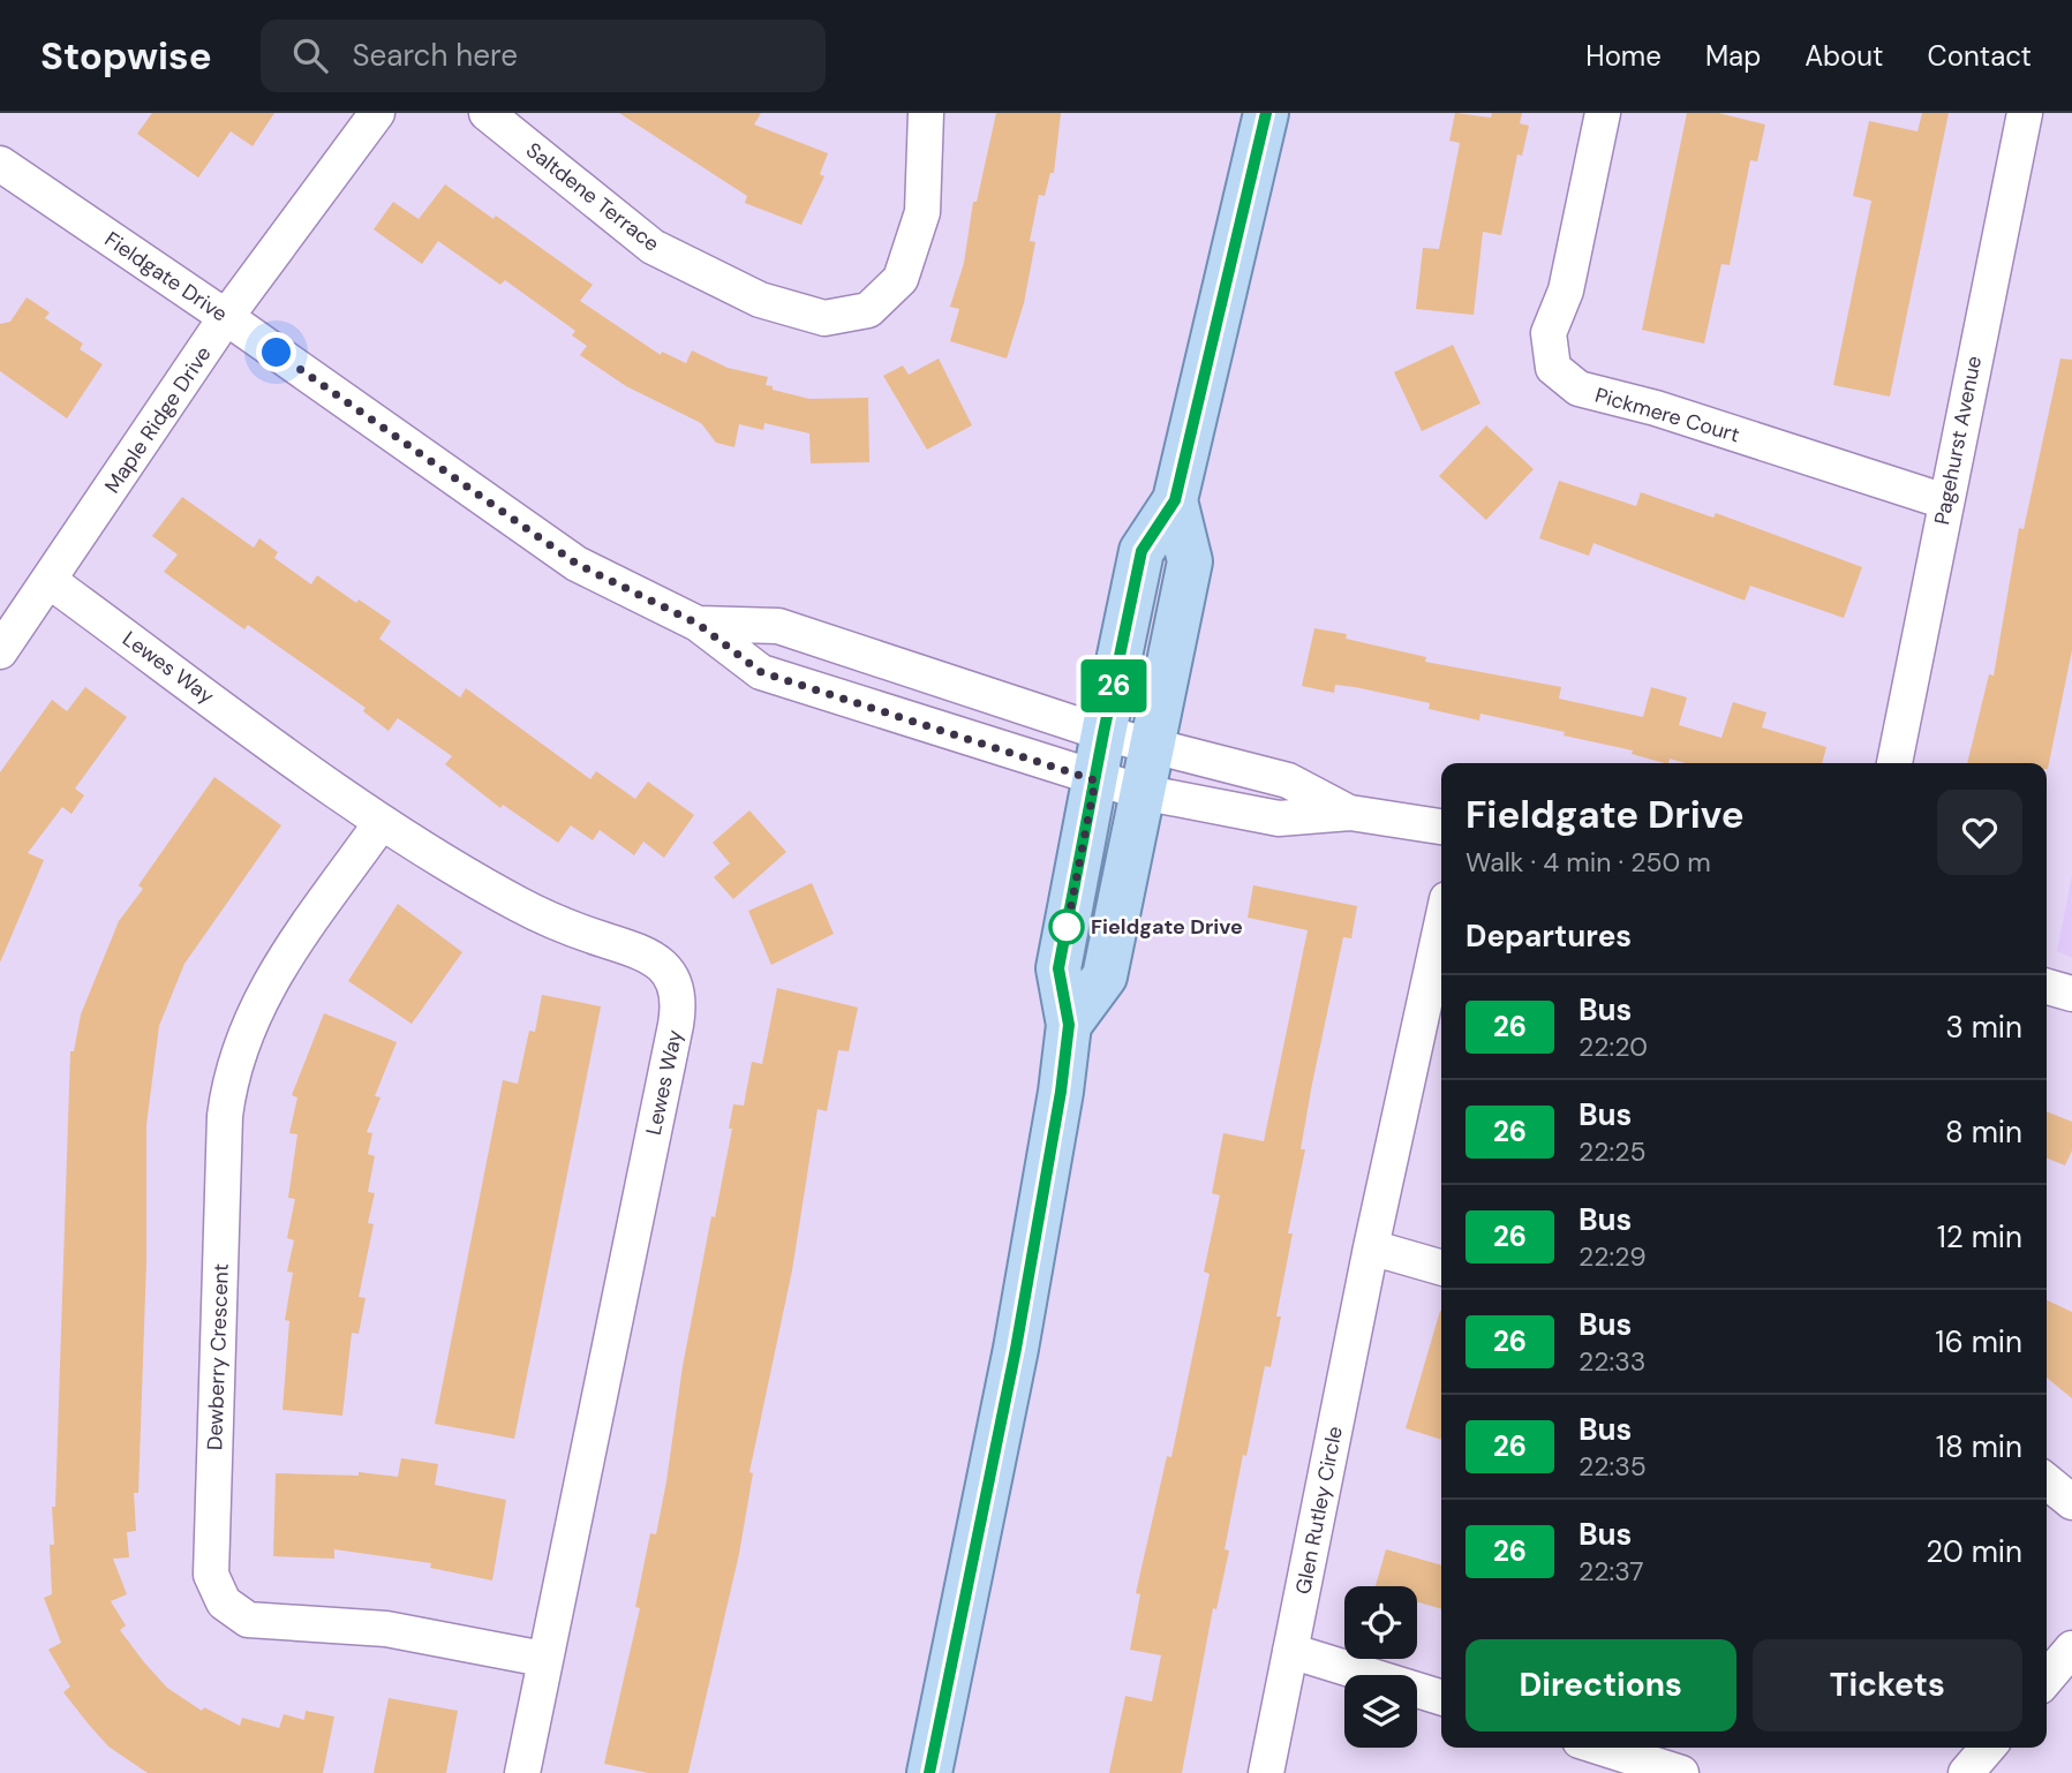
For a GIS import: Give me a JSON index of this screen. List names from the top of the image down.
{
  "streets": {
    "street": [
      "Saltdene Terrace",
      "Fieldgate Drive",
      "Pickmere Court",
      "Maple Ridge Drive",
      "Pagehurst Avenue",
      "Lewes Way",
      "Dewberry Crescent",
      "Glen Rutley Circle"
    ]
  },
  "crossings": [
    ["Fieldgate Drive", "Maple Ridge Drive"],
    ["Pickmere Court", "Pagehurst Avenue"],
    ["Maple Ridge Drive", "Lewes Way"],
    ["Lewes Way", "Dewberry Crescent"]
  ],
  "places": ["Fieldgate Drive"],
  "lines": ["bus line 26"],
  "page": {
    "header": "Stopwise",
    "search": "Search here",
    "nav": [
      "Home",
      "Map",
      "About",
      "Contact"
    ],
    "on_map": "26",
    "heading": [
      ["Fieldgate Drive", "Walk · 4 min · 250 m"],
      "Departures"
    ],
    "list": [
      {
        "mark": "26",
        "name": "Bus",
        "note": "22:20",
        "value": "3 min"
      },
      {
        "mark": "26",
        "name": "Bus",
        "note": "22:25",
        "value": "8 min"
      },
      {
        "mark": "26",
        "name": "Bus",
        "note": "22:29",
        "value": "12 min"
      },
      {
        "mark": "26",
        "name": "Bus",
        "note": "22:33",
        "value": "16 min"
      },
      {
        "mark": "26",
        "name": "Bus",
        "note": "22:35",
        "value": "18 min"
      },
      {
        "mark": "26",
        "name": "Bus",
        "note": "22:37",
        "value": "20 min"
      }
    ],
    "buttons": ["Directions", "Tickets"]
  }
}
